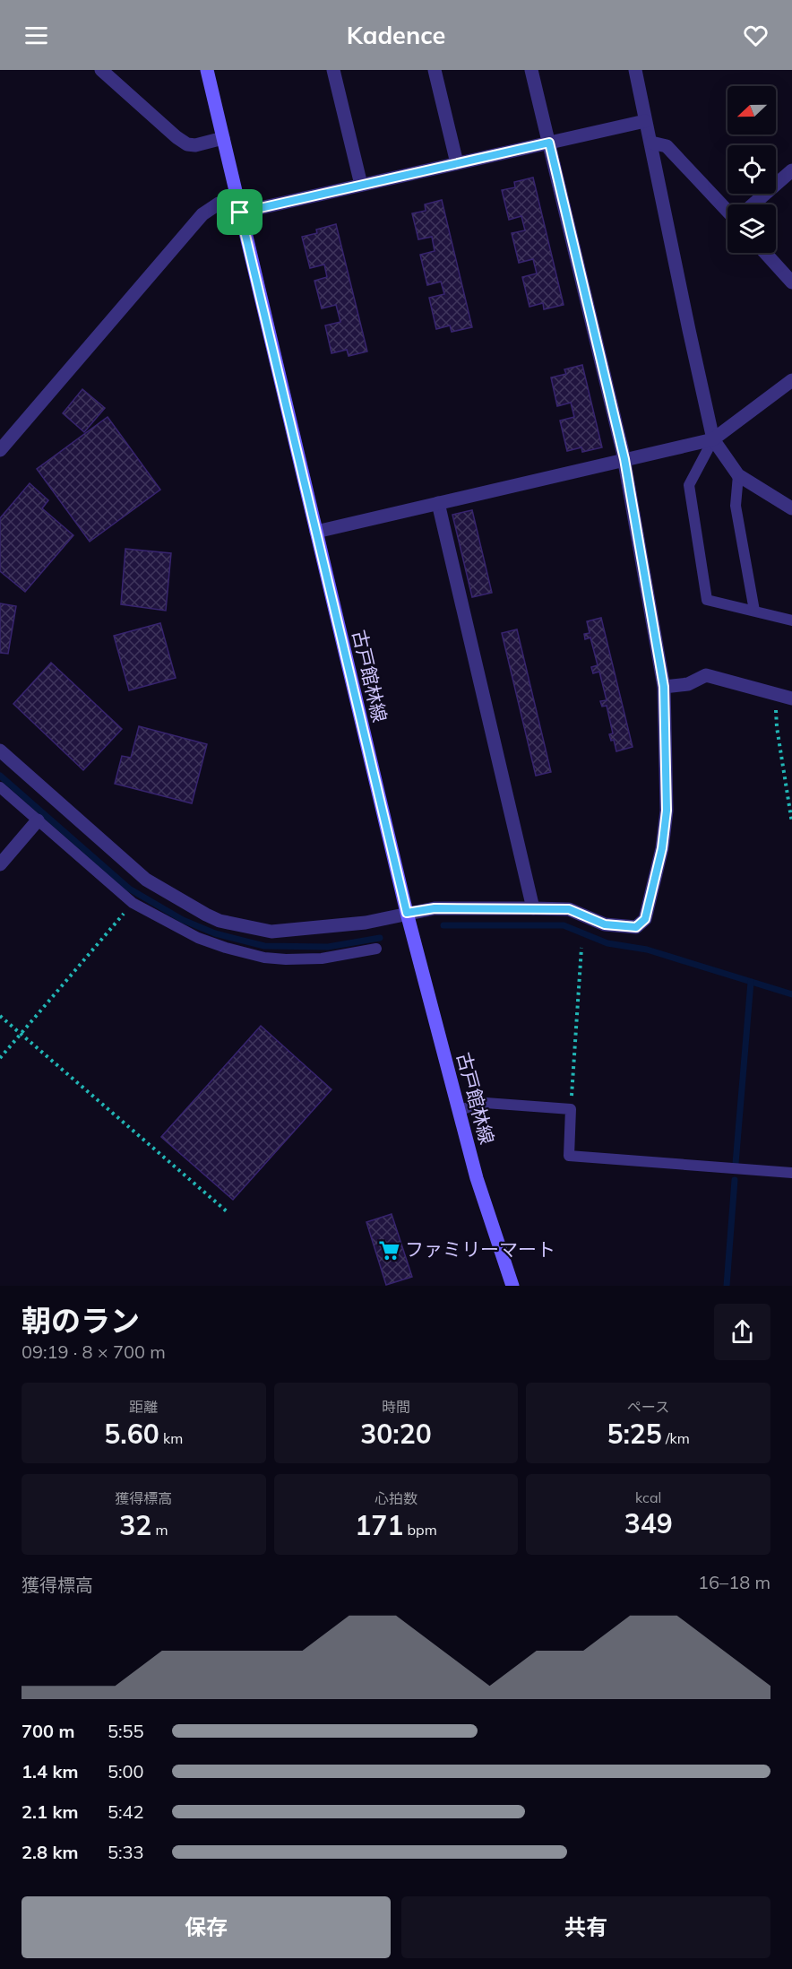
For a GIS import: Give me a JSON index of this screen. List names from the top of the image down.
{
  "streets": {
    "main road": ["古戸館林線"]
  },
  "places": {
    "supermarket": ["ファミリーマート"]
  },
  "north": "left",
  "page": {
    "header": "Kadence",
    "heading": ["朝のラン", "09:19 · 8 × 700 m"],
    "stats": [
      ["距離", "5.60 km"],
      ["時間", "30:20"],
      ["ペース", "5:25 /km"],
      ["獲得標高", "32 m"],
      ["心拍数", "171 bpm"],
      ["kcal", "349"]
    ],
    "chart": ["獲得標高", "16–18 m"],
    "list": [
      {
        "name": "700 m",
        "note": "5:55"
      },
      {
        "name": "1.4 km",
        "note": "5:00"
      },
      {
        "name": "2.1 km",
        "note": "5:42"
      },
      {
        "name": "2.8 km",
        "note": "5:33"
      }
    ],
    "buttons": ["保存", "共有"]
  }
}
